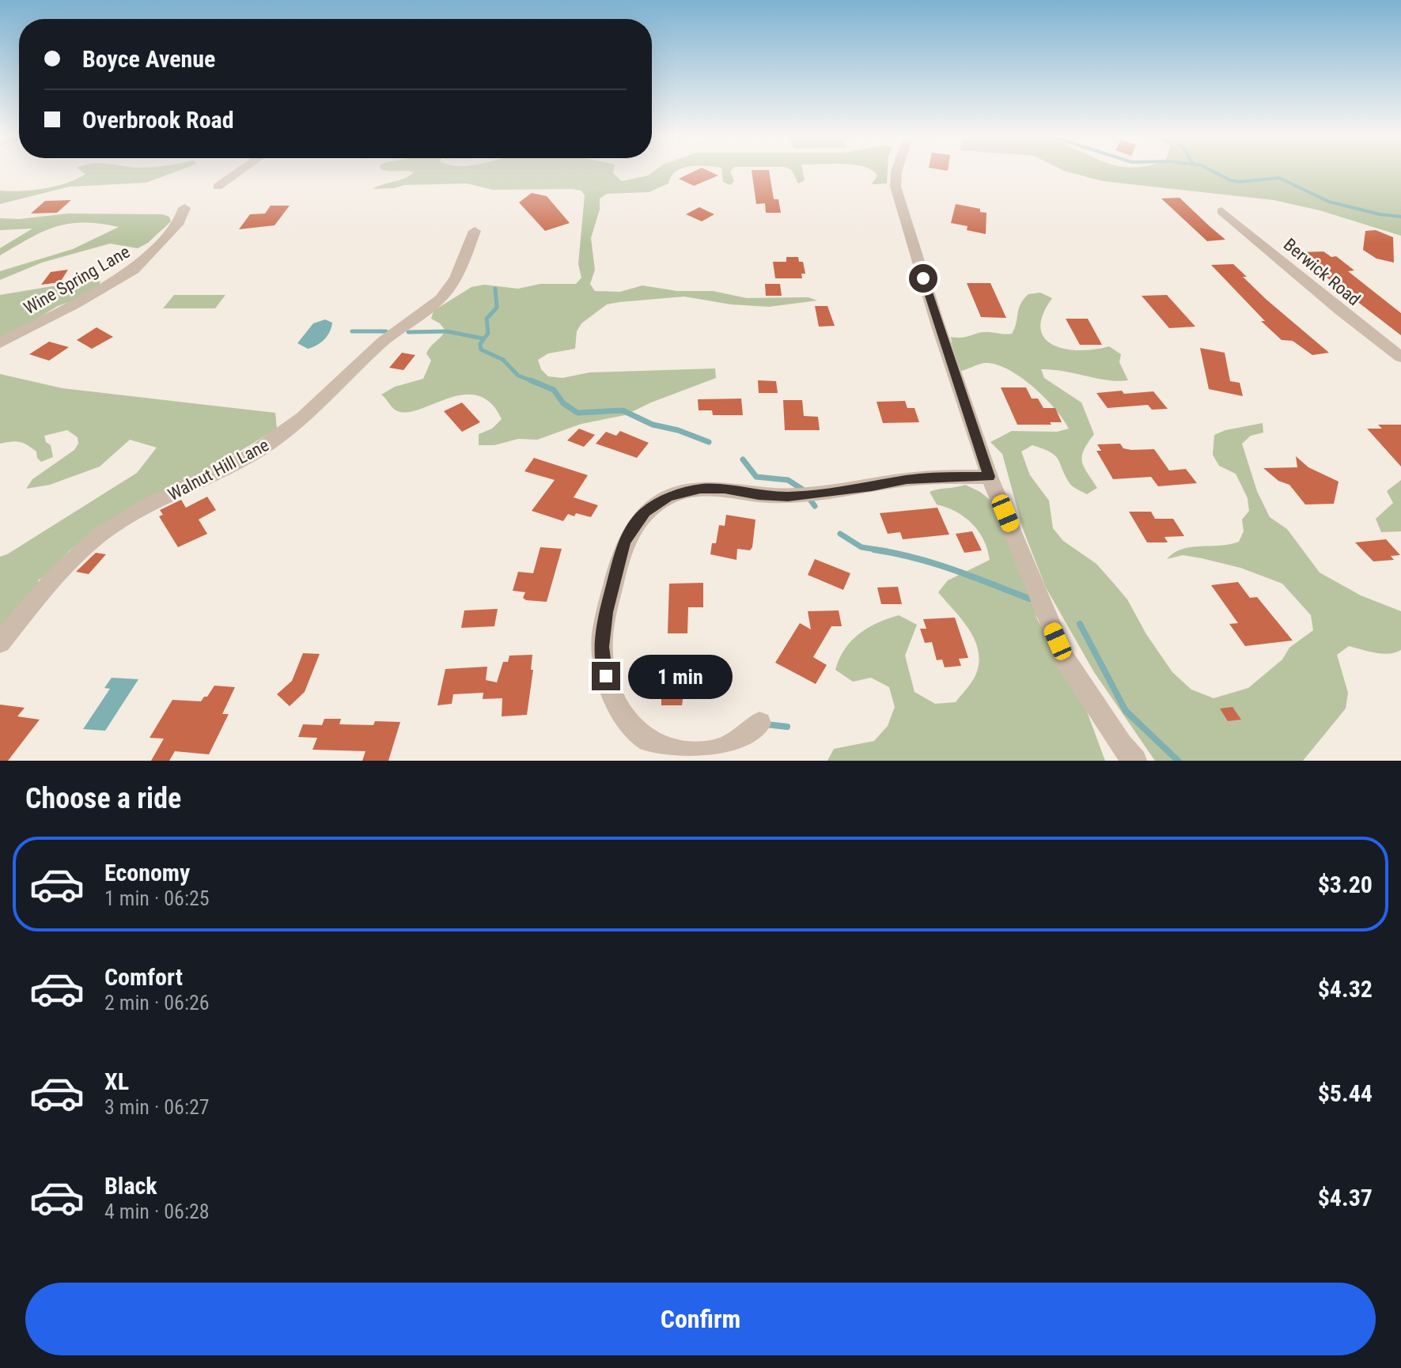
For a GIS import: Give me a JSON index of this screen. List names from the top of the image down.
{
  "streets": {
    "street": ["Berwick Road", "Wine Spring Lane", "Walnut Hill Lane"]
  },
  "page": {
    "banner": ["Boyce Avenue", "Overbrook Road"],
    "bubble": "1 min",
    "heading": "Choose a ride",
    "list": [
      {
        "name": "Economy",
        "note": "1 min · 06:25",
        "value": "$3.20"
      },
      {
        "name": "Comfort",
        "note": "2 min · 06:26",
        "value": "$4.32"
      },
      {
        "name": "XL",
        "note": "3 min · 06:27",
        "value": "$5.44"
      },
      {
        "name": "Black",
        "note": "4 min · 06:28",
        "value": "$4.37"
      }
    ],
    "buttons": "Confirm"
  }
}
